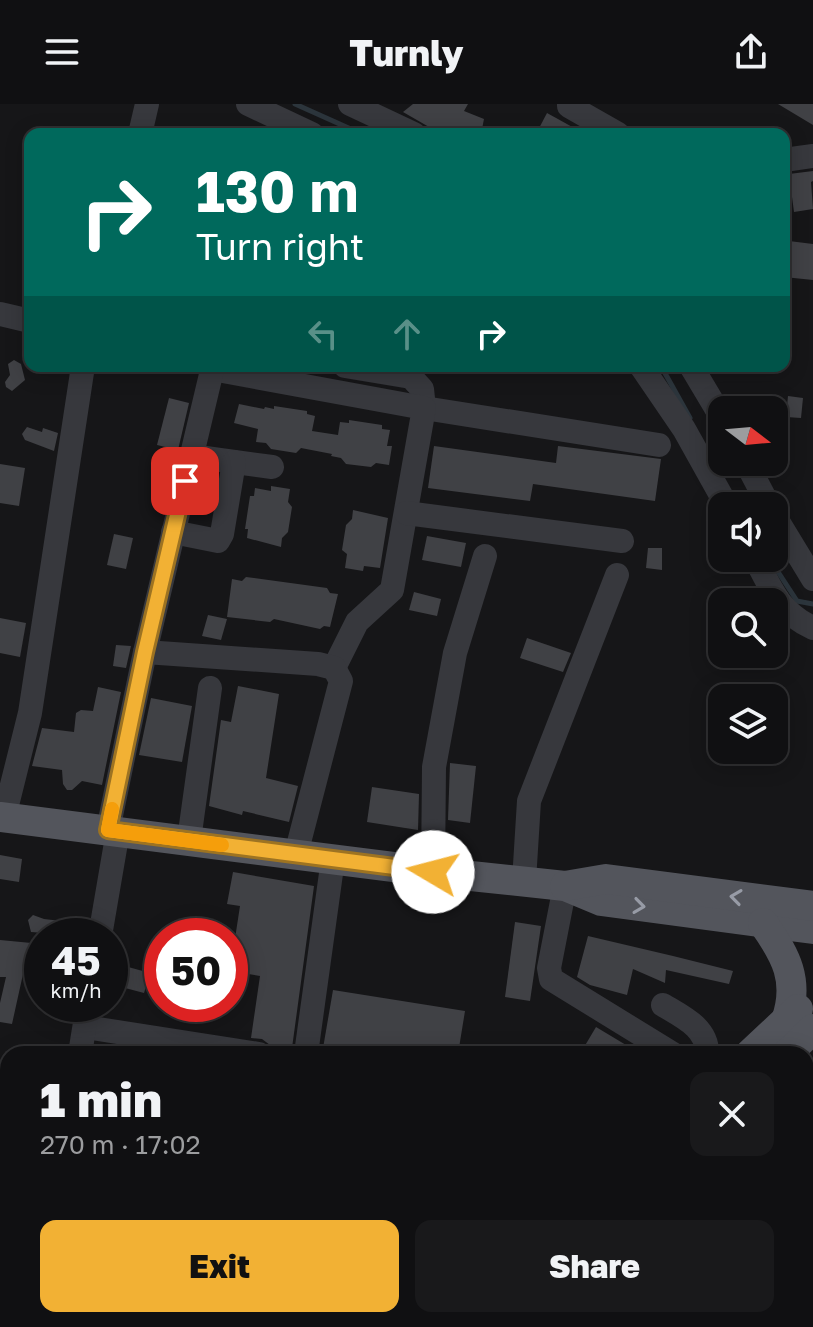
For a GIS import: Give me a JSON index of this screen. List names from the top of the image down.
{
  "north": "right",
  "page": {
    "header": "Turnly",
    "turn": ["130 m", "Turn right"],
    "speed": "45 km/h",
    "limit": "50",
    "heading": ["1 min", "270 m · 17:02"],
    "buttons": ["Exit", "Share"]
  }
}
